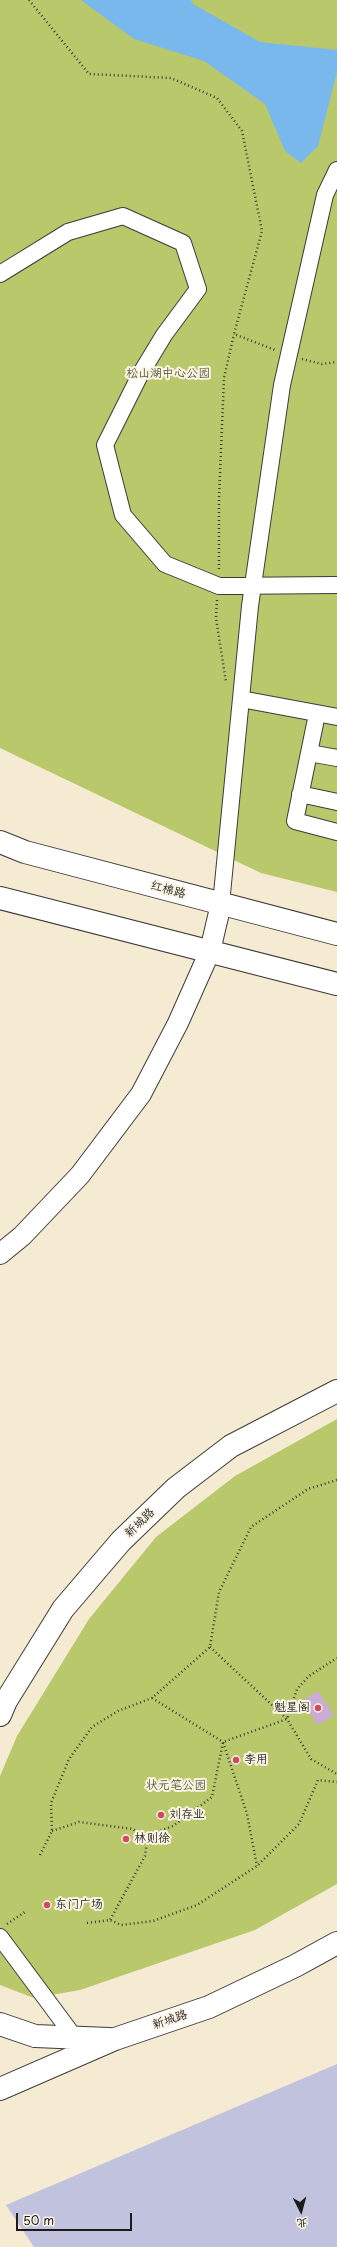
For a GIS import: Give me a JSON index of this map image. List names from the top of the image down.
{
  "streets": {
    "main road": ["红棉路", "新城路"]
  },
  "parks": ["松山湖中心公园", "状元笔公园"],
  "places": [
    "魁星阁",
    "李用",
    "刘存业",
    "林则徐",
    "东门广场"
  ],
  "scale_bar": "50 m",
  "north": "bottom"
}
